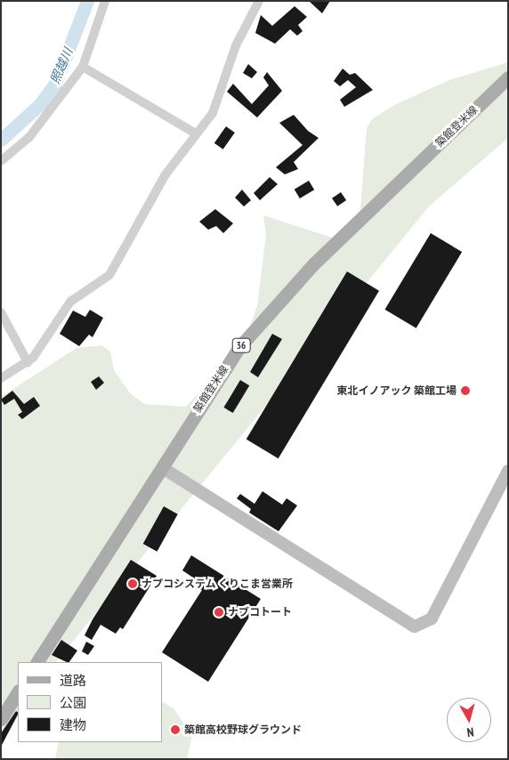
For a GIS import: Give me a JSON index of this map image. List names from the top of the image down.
{
  "streets": {
    "main road": ["築館登米線", "36"]
  },
  "water": ["照越川"],
  "places": [
    "東北イノアック 築館工場",
    "ナプコシステム くりこま営業所",
    "ナブコトート",
    "築館高校野球グラウンド"
  ],
  "legend": ["道路", "公園", "建物"],
  "north": "bottom"
}
